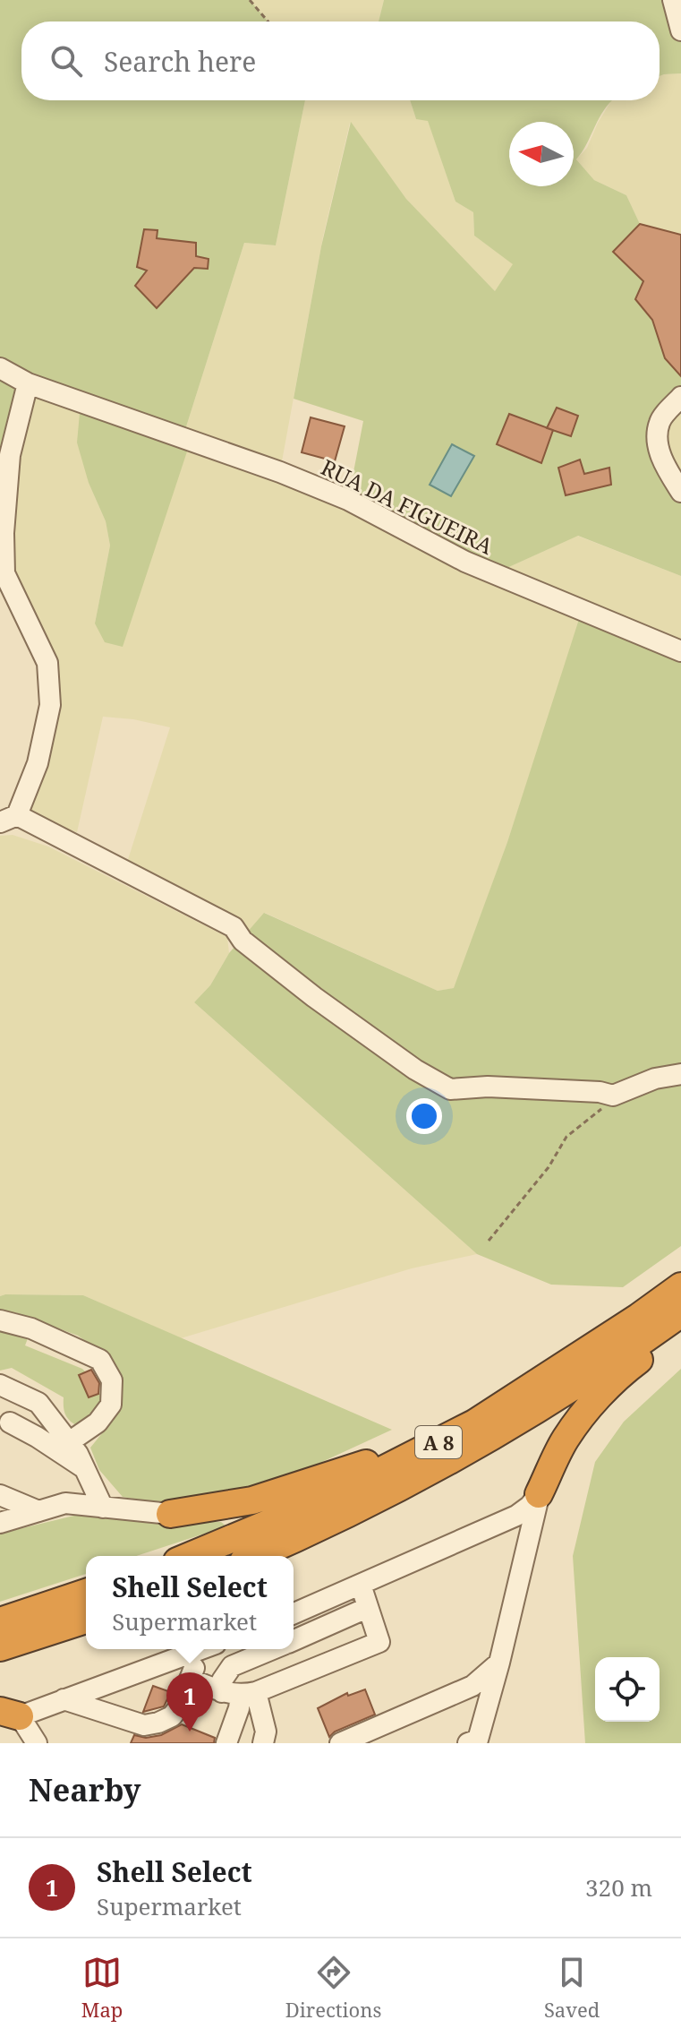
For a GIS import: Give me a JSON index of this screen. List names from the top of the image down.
{
  "streets": {
    "highway": ["A 8"],
    "street": ["RUA DA FIGUEIRA"]
  },
  "north": "left",
  "page": {
    "search": "Search here",
    "popup": ["Shell Select", "Supermarket"],
    "pins": "1",
    "heading": "Nearby",
    "list": [
      {
        "mark": "1",
        "name": "Shell Select",
        "note": "Supermarket",
        "value": "320 m"
      }
    ],
    "nav": ["Map", "Directions", "Saved"]
  }
}
